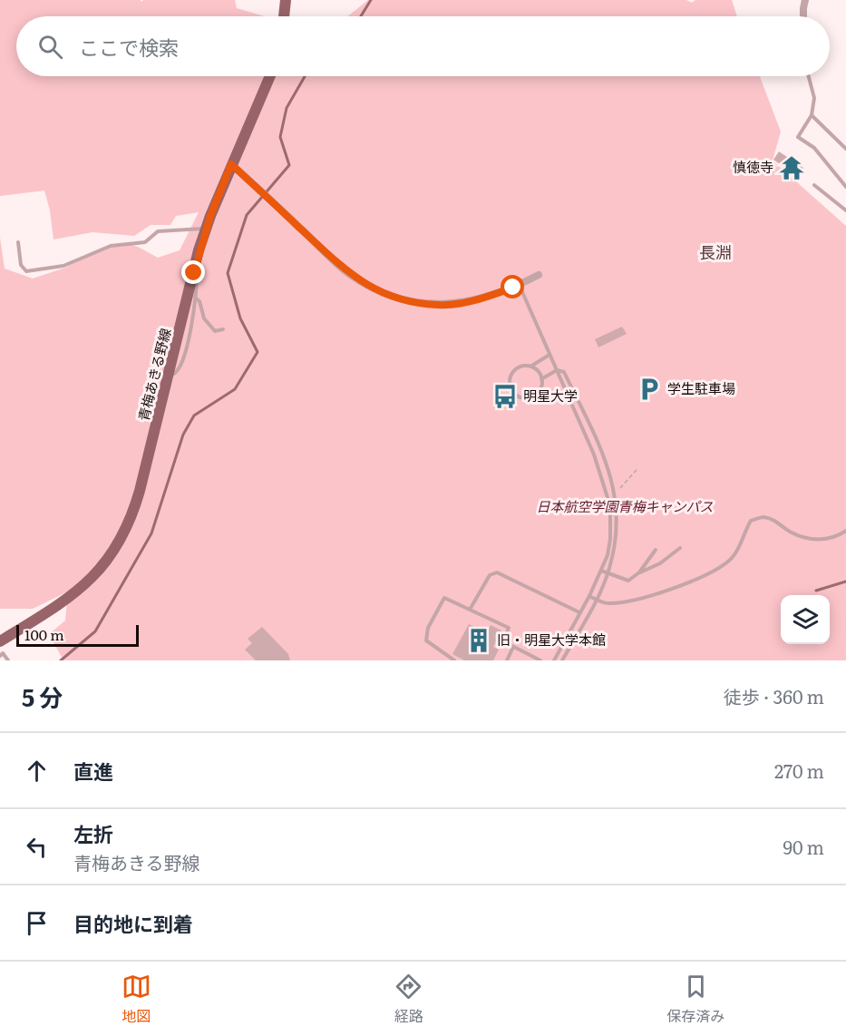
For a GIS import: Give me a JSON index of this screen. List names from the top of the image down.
{
  "streets": {
    "main road": ["青梅あきる野線"]
  },
  "districts": ["長淵"],
  "parks": ["日本航空学園青梅キャンパス"],
  "places": {
    "temple": ["慎徳寺"],
    "parking": ["学生駐車場"],
    "bus stop": ["明星大学"],
    "building": ["旧・明星大学本館"]
  },
  "scale_bar": "100 m",
  "page": {
    "search": "ここで検索",
    "scale": "100 m",
    "heading": ["5 分", "徒歩 · 360 m"],
    "list": [
      ["直進", "270 m"],
      ["左折", "青梅あきる野線", "90 m"],
      "目的地に到着"
    ],
    "nav": ["地図", "経路", "保存済み"]
  }
}
